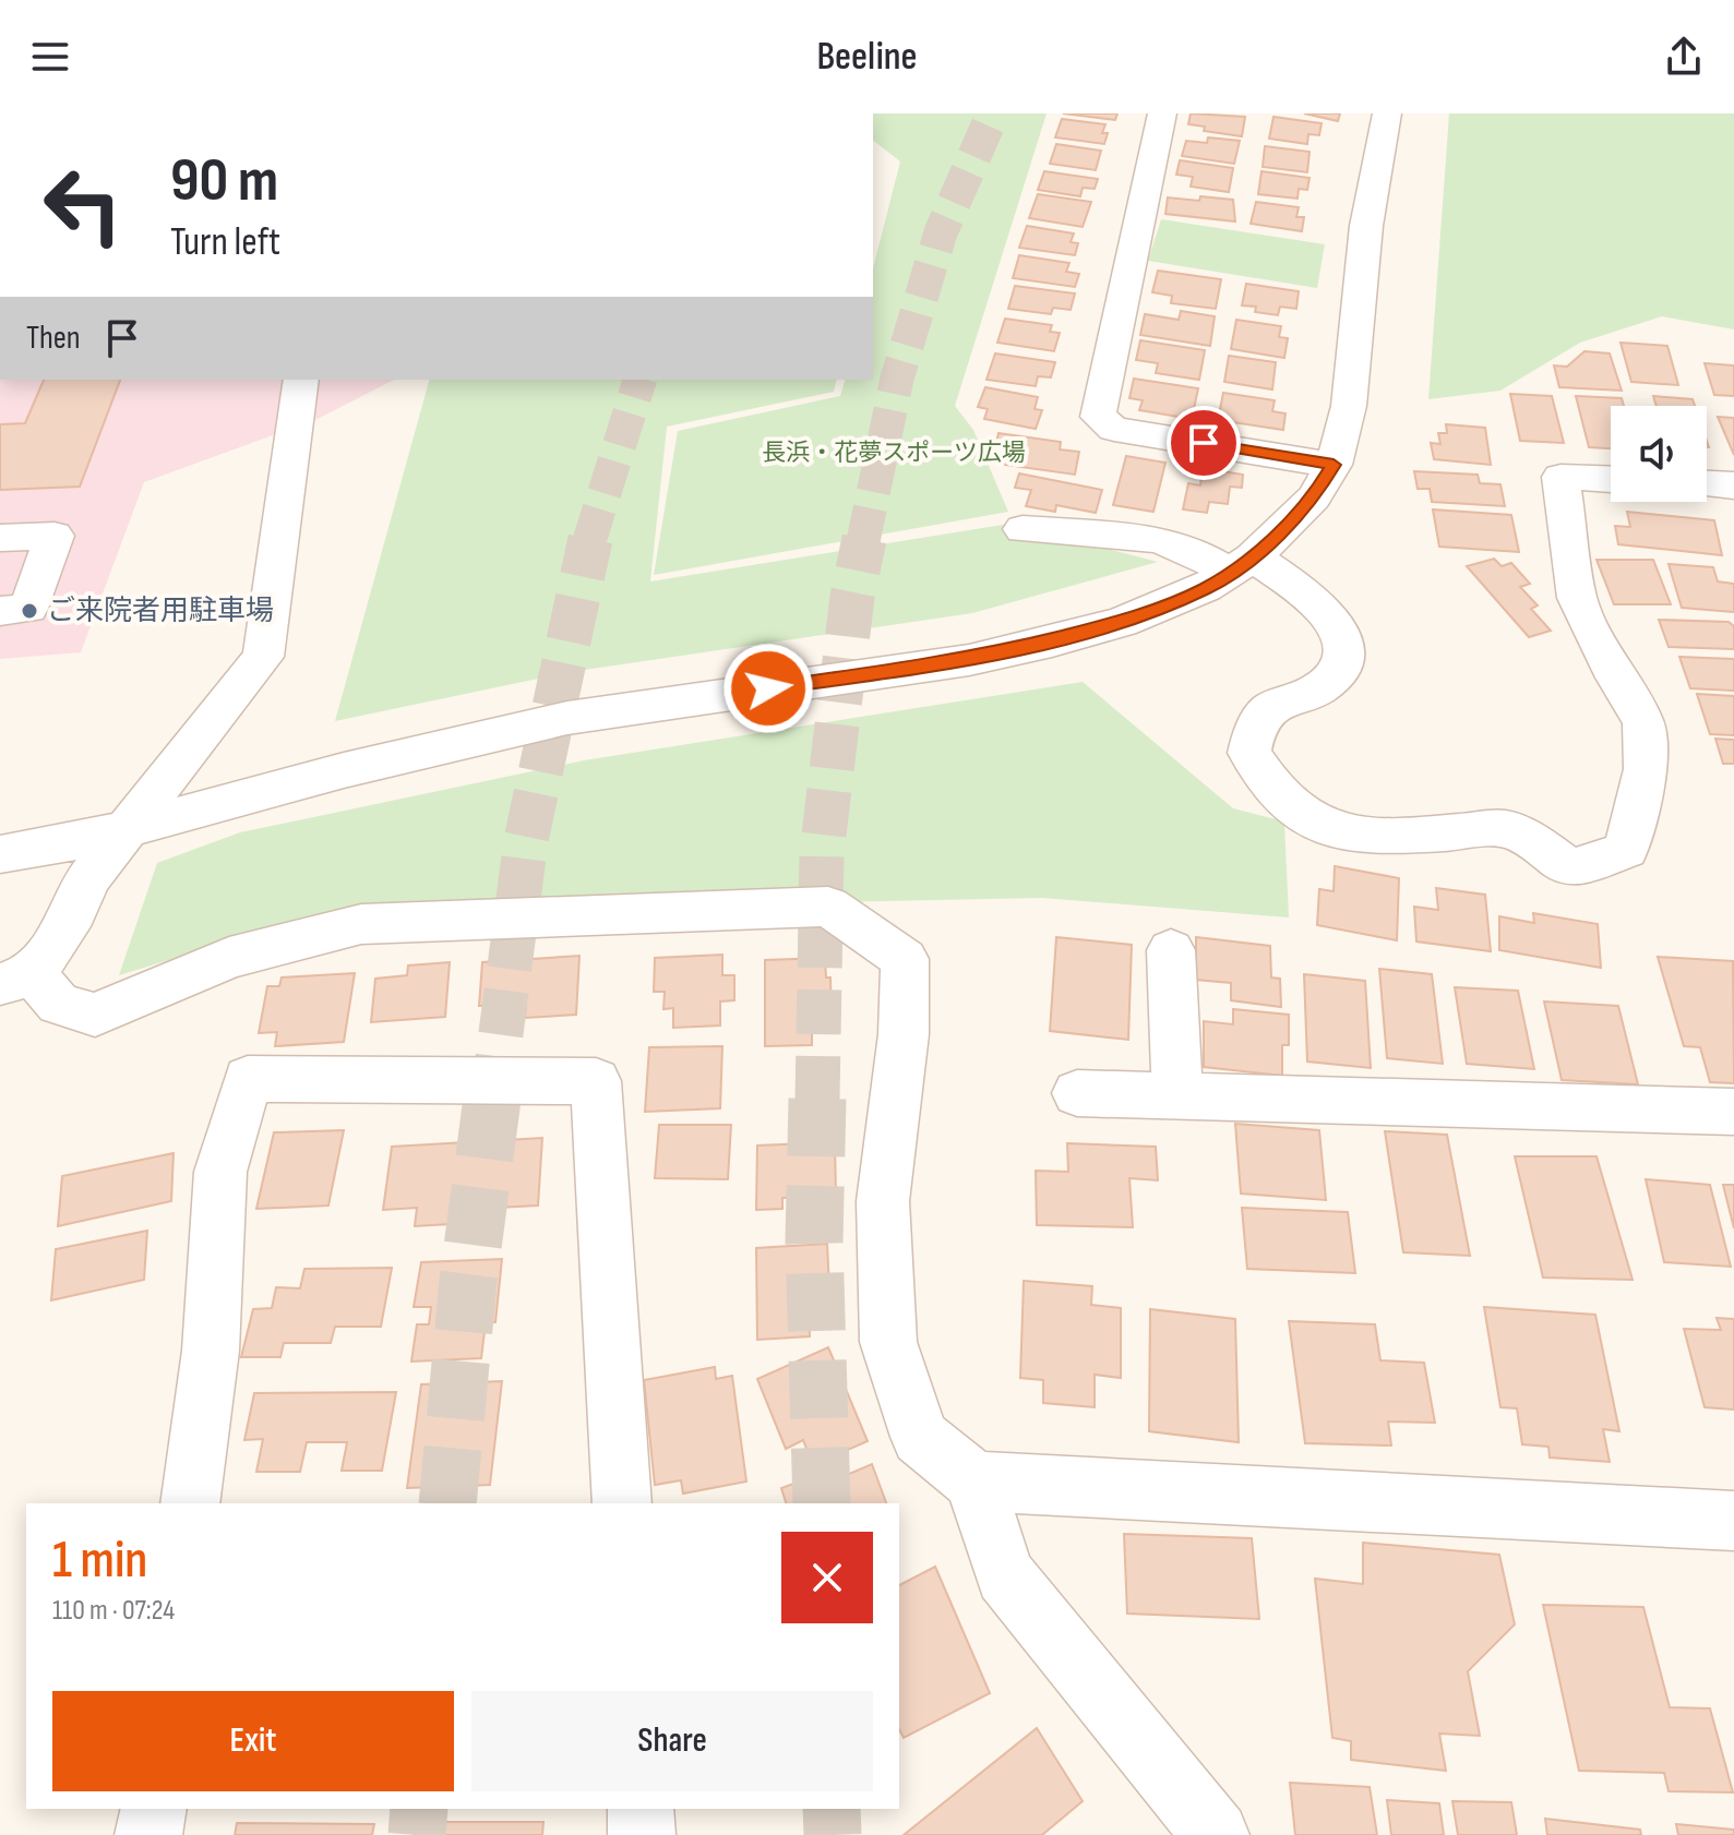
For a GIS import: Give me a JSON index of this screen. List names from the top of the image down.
{
  "parks": ["長浜・花夢スポーツ広場"],
  "places": ["ご来院者用駐車場"],
  "page": {
    "header": "Beeline",
    "turn": ["90 m", "Turn left"],
    "then": "Then",
    "heading": ["1 min", "110 m · 07:24"],
    "buttons": ["Exit", "Share"]
  }
}
